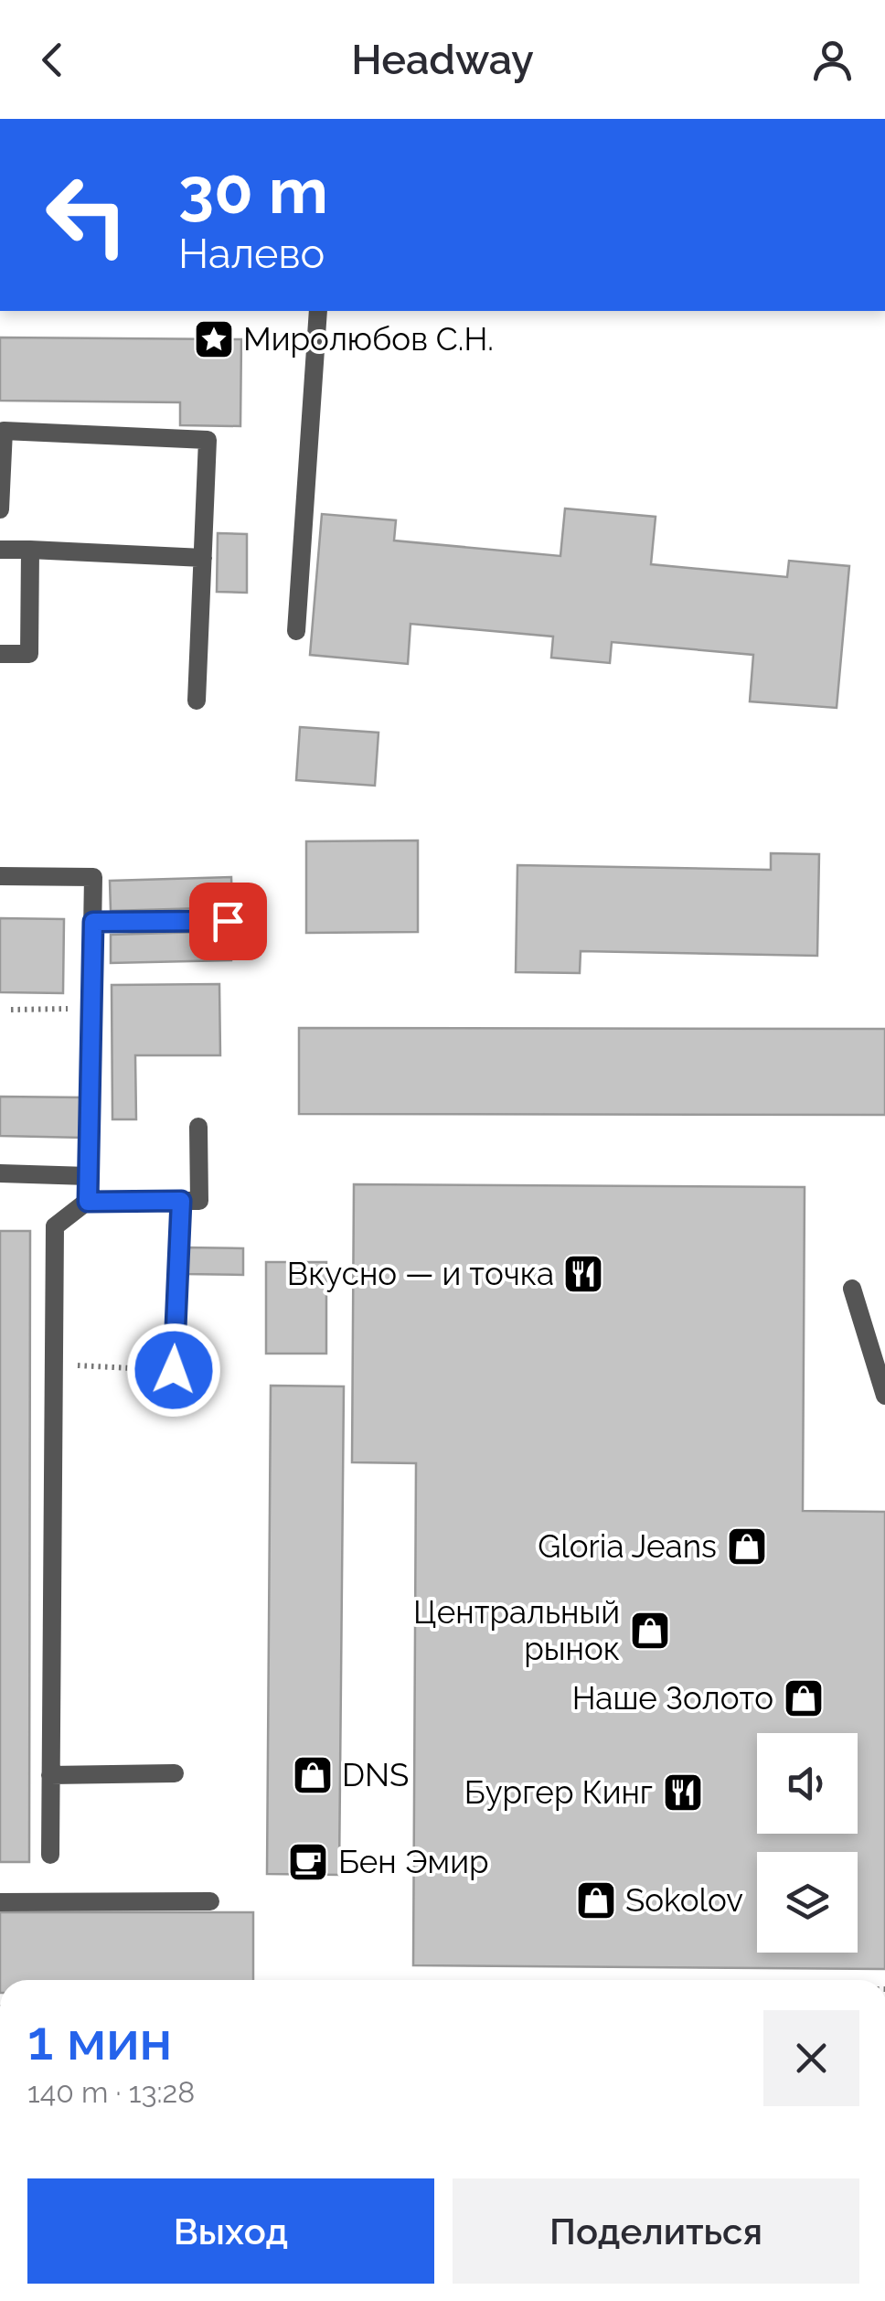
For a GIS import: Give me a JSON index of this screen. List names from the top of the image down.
{
  "places": {
    "place": ["Миролюбов С.Н."],
    "restaurant": ["Вкусно — и точка", "Бургер Кинг"],
    "shop": [
      "Gloria Jeans",
      "Центральный рынок",
      "Наше Золото",
      "DNS",
      "Sokolov"
    ],
    "cafe": ["Бен Эмир"]
  },
  "page": {
    "header": "Headway",
    "turn": ["30 m", "Налево"],
    "heading": ["1 мин", "140 m · 13:28"],
    "buttons": ["Выход", "Поделиться"]
  }
}
